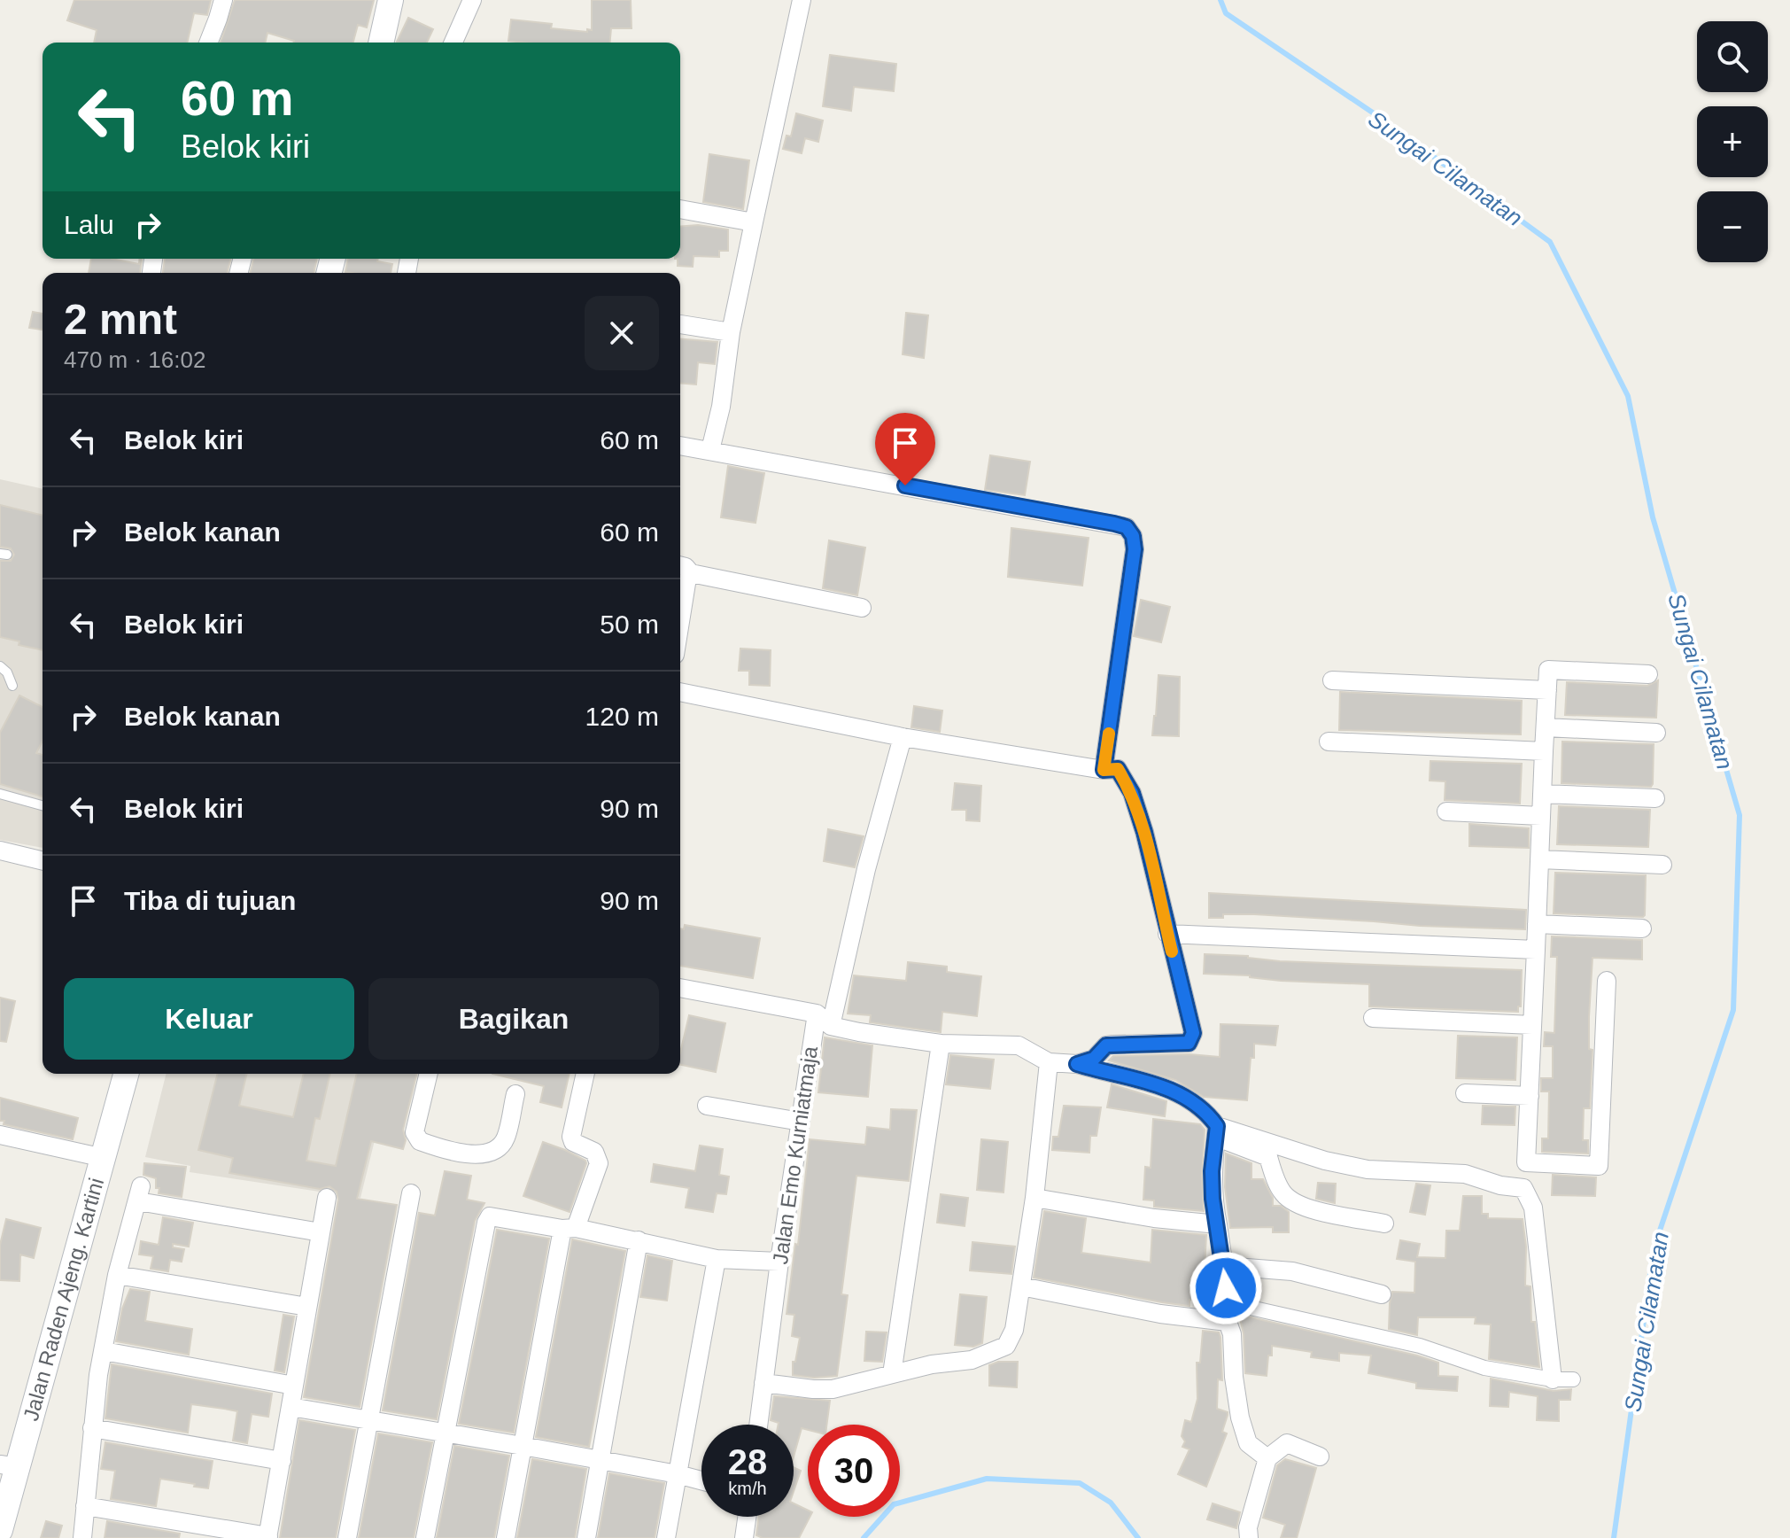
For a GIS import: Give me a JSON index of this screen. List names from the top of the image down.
{
  "streets": {
    "main road": ["Jalan Raden Ajeng. Kartini"],
    "street": ["Jalan Emo Kurniatmaja"]
  },
  "water": ["Sungai Cilamatan"],
  "page": {
    "map_buttons": ["+", "−"],
    "turn": ["60 m", "Belok kiri"],
    "then": "Lalu",
    "heading": ["2 mnt", "470 m · 16:02"],
    "list": [
      {
        "name": "Belok kiri",
        "value": "60 m"
      },
      {
        "name": "Belok kanan",
        "value": "60 m"
      },
      {
        "name": "Belok kiri",
        "value": "50 m"
      },
      {
        "name": "Belok kanan",
        "value": "120 m"
      },
      {
        "name": "Belok kiri",
        "value": "90 m"
      },
      {
        "name": "Tiba di tujuan",
        "value": "90 m"
      }
    ],
    "buttons": ["Keluar", "Bagikan"],
    "speed": "28 km/h",
    "limit": "30"
  }
}
